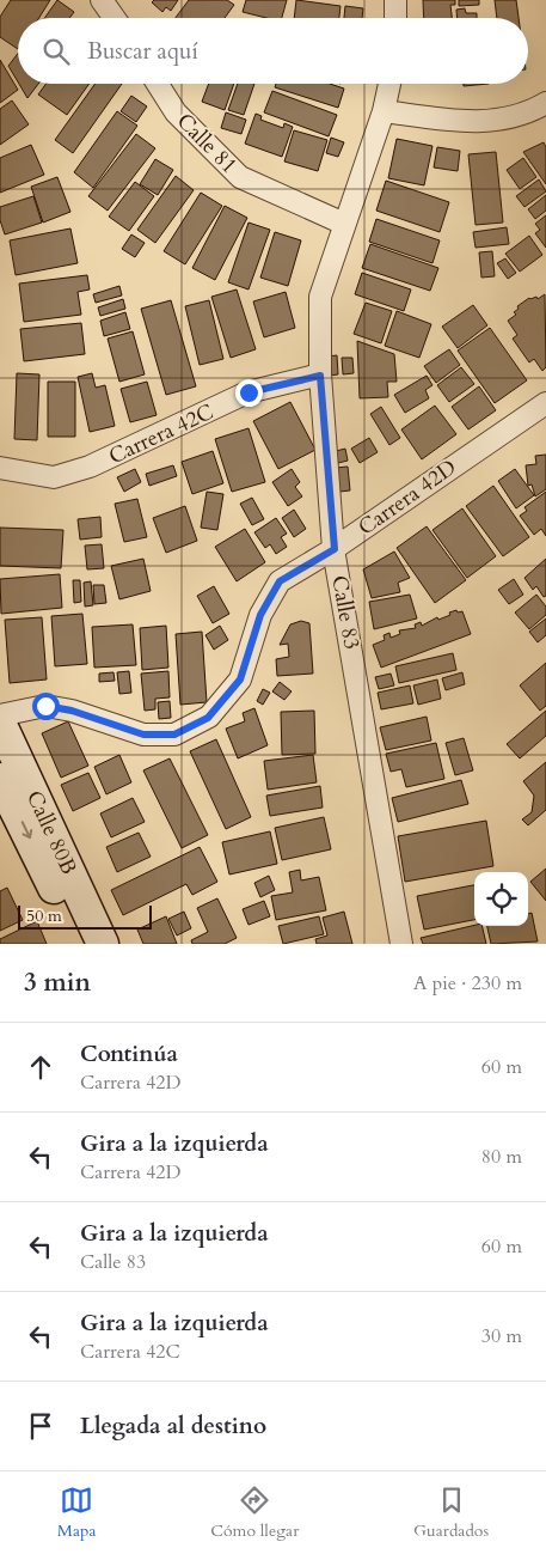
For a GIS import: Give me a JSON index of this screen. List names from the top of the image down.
{
  "streets": {
    "main road": ["Calle 80B"],
    "street": [
      "Calle 81",
      "Carrera 42C",
      "Carrera 42D",
      "Calle 83"
    ]
  },
  "crossings": [
    ["Calle 81", "Calle 83"],
    ["Carrera 42C", "Calle 83"],
    ["Carrera 42D", "Calle 83"]
  ],
  "scale_bar": "50 m",
  "page": {
    "search": "Buscar aquí",
    "scale": "50 m",
    "heading": ["3 min", "A pie · 230 m"],
    "list": [
      ["Continúa", "Carrera 42D", "60 m"],
      ["Gira a la izquierda", "Carrera 42D", "80 m"],
      ["Gira a la izquierda", "Calle 83", "60 m"],
      ["Gira a la izquierda", "Carrera 42C", "30 m"],
      "Llegada al destino"
    ],
    "nav": ["Mapa", "Cómo llegar", "Guardados"]
  }
}
